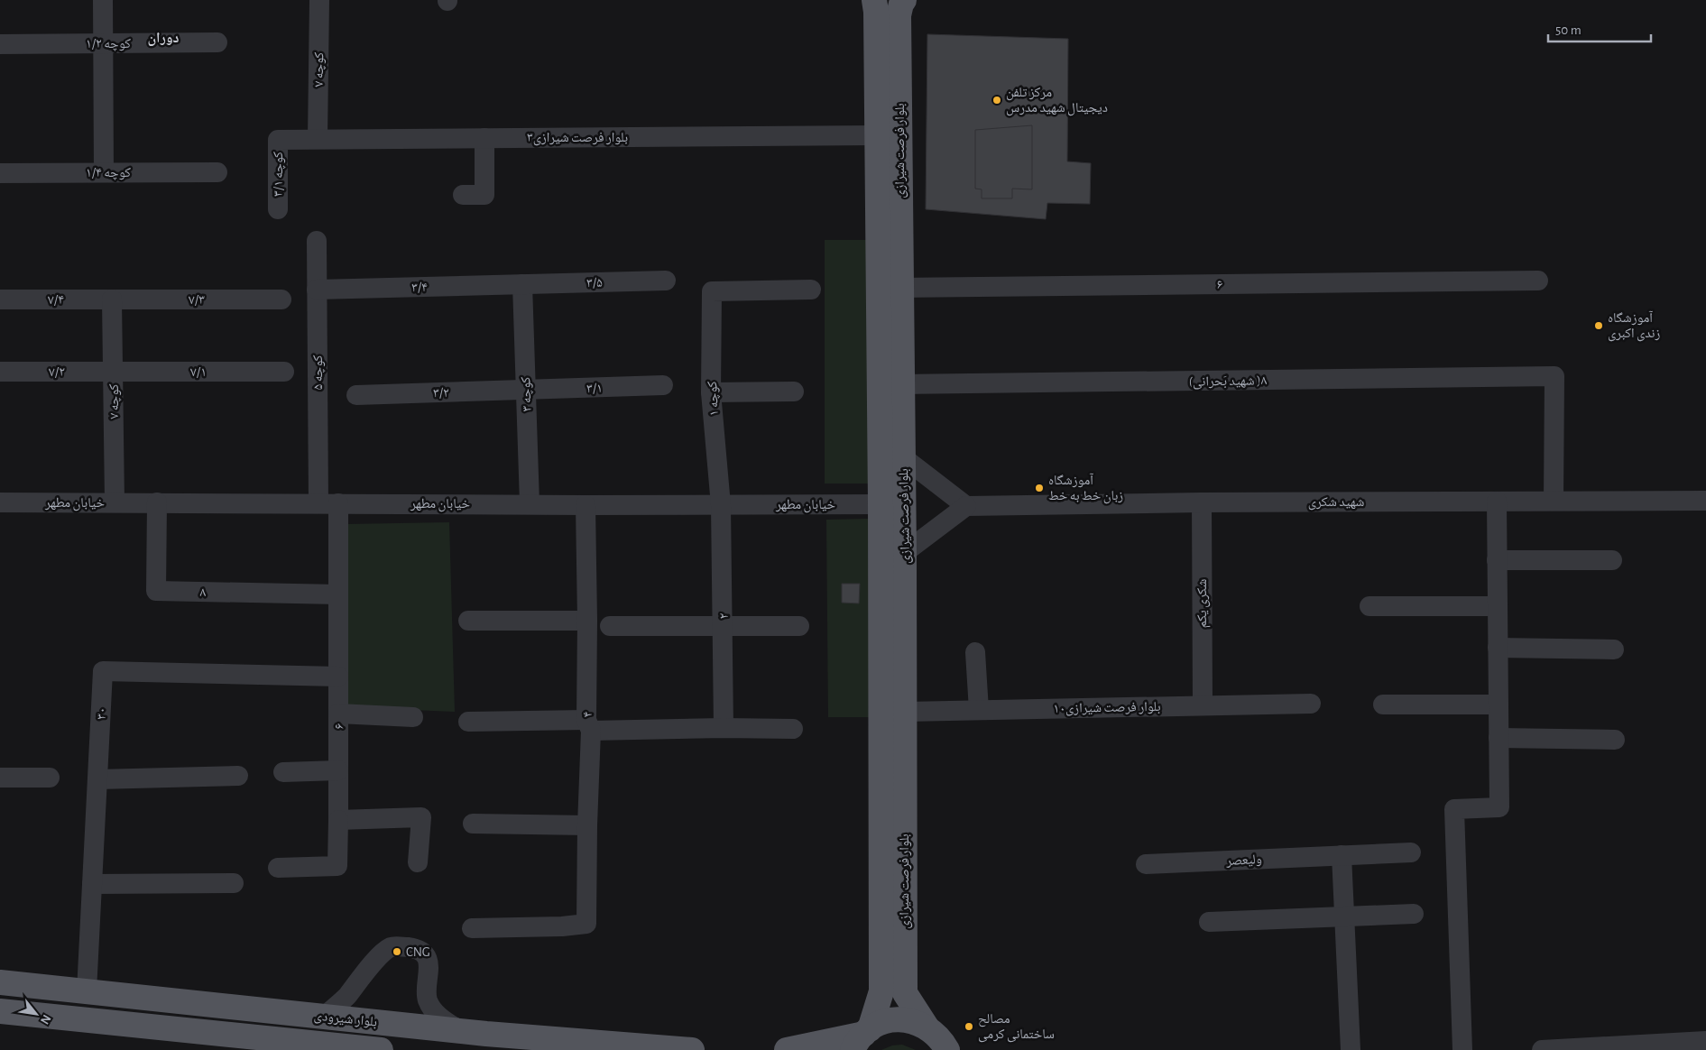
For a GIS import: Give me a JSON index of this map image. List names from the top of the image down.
{
  "streets": {
    "main road": ["بلوار فرصت شیرازی", "بلوار شیرودی"],
    "street": [
      "کوچه ۱/۲",
      "کوچه ۷",
      "۳بلوار فرصت شیرازی",
      "کوچه ۱/۴",
      "کوچه ۳/۱",
      "۳/۵",
      "۶",
      "۳/۴",
      "۷/۴",
      "۷/۳",
      "۷/۲",
      "۷/۱",
      "کوچه ۵",
      "(شهید بَحرانی )۸",
      "۳/۱",
      "۳/۲",
      "کوچه ۳",
      "کوچه ۱",
      "شهید شکری",
      "خیابان مطهر",
      "۸",
      "شکری یکم",
      "۲",
      "بلوار فرصت شیرازی۱۰",
      "۳۰",
      "۴",
      "ولیعصر"
    ]
  },
  "crossings": [
    ["کوچه ۷", "۳بلوار فرصت شیرازی"],
    ["کوچه ۷", "۷/۴"],
    ["کوچه ۷", "۷/۳"],
    ["کوچه ۷", "۷/۲"],
    ["کوچه ۷", "۷/۱"],
    ["کوچه ۷", "خیابان مطهر"],
    ["۳بلوار فرصت شیرازی", "بلوار فرصت شیرازی"],
    ["۳بلوار فرصت شیرازی", "کوچه ۳/۱"],
    ["بلوار فرصت شیرازی", "۶"],
    ["بلوار فرصت شیرازی", "(شهید بَحرانی )۸"],
    ["بلوار فرصت شیرازی", "خیابان مطهر"],
    ["بلوار فرصت شیرازی", "بلوار فرصت شیرازی۱۰"],
    ["۳/۵", "۳/۴"],
    ["۳/۵", "کوچه ۳"],
    ["۶", "خیابان مطهر"],
    ["۶", "۸"],
    ["۶", "۳۰"],
    ["۳/۴", "کوچه ۵"],
    ["۳/۴", "کوچه ۳"],
    ["۷/۴", "۷/۳"],
    ["۷/۲", "۷/۱"],
    ["کوچه ۵", "خیابان مطهر"],
    ["(شهید بَحرانی )۸", "شهید شکری"],
    ["۳/۱", "۳/۲"],
    ["۳/۱", "کوچه ۳"],
    ["۳/۲", "کوچه ۳"],
    ["کوچه ۳", "خیابان مطهر"],
    ["کوچه ۱", "خیابان مطهر"],
    ["کوچه ۱", "۲"],
    ["شهید شکری", "شکری یکم"],
    ["خیابان مطهر", "۸"],
    ["خیابان مطهر", "۲"],
    ["خیابان مطهر", "۴"],
    ["شکری یکم", "بلوار فرصت شیرازی۱۰"],
    ["۳۰", "بلوار شیرودی"]
  ],
  "districts": ["دوران"],
  "places": [
    "مرکز تلفن دیجیتال شهید مدرس",
    "آموزشگاه زندی اکبری",
    "آموزشگاه زبان خط به خط",
    "CNG",
    "مصالح ساختمانی کرمی"
  ],
  "scale_bar": "50 m",
  "north": "bottom right"
}
